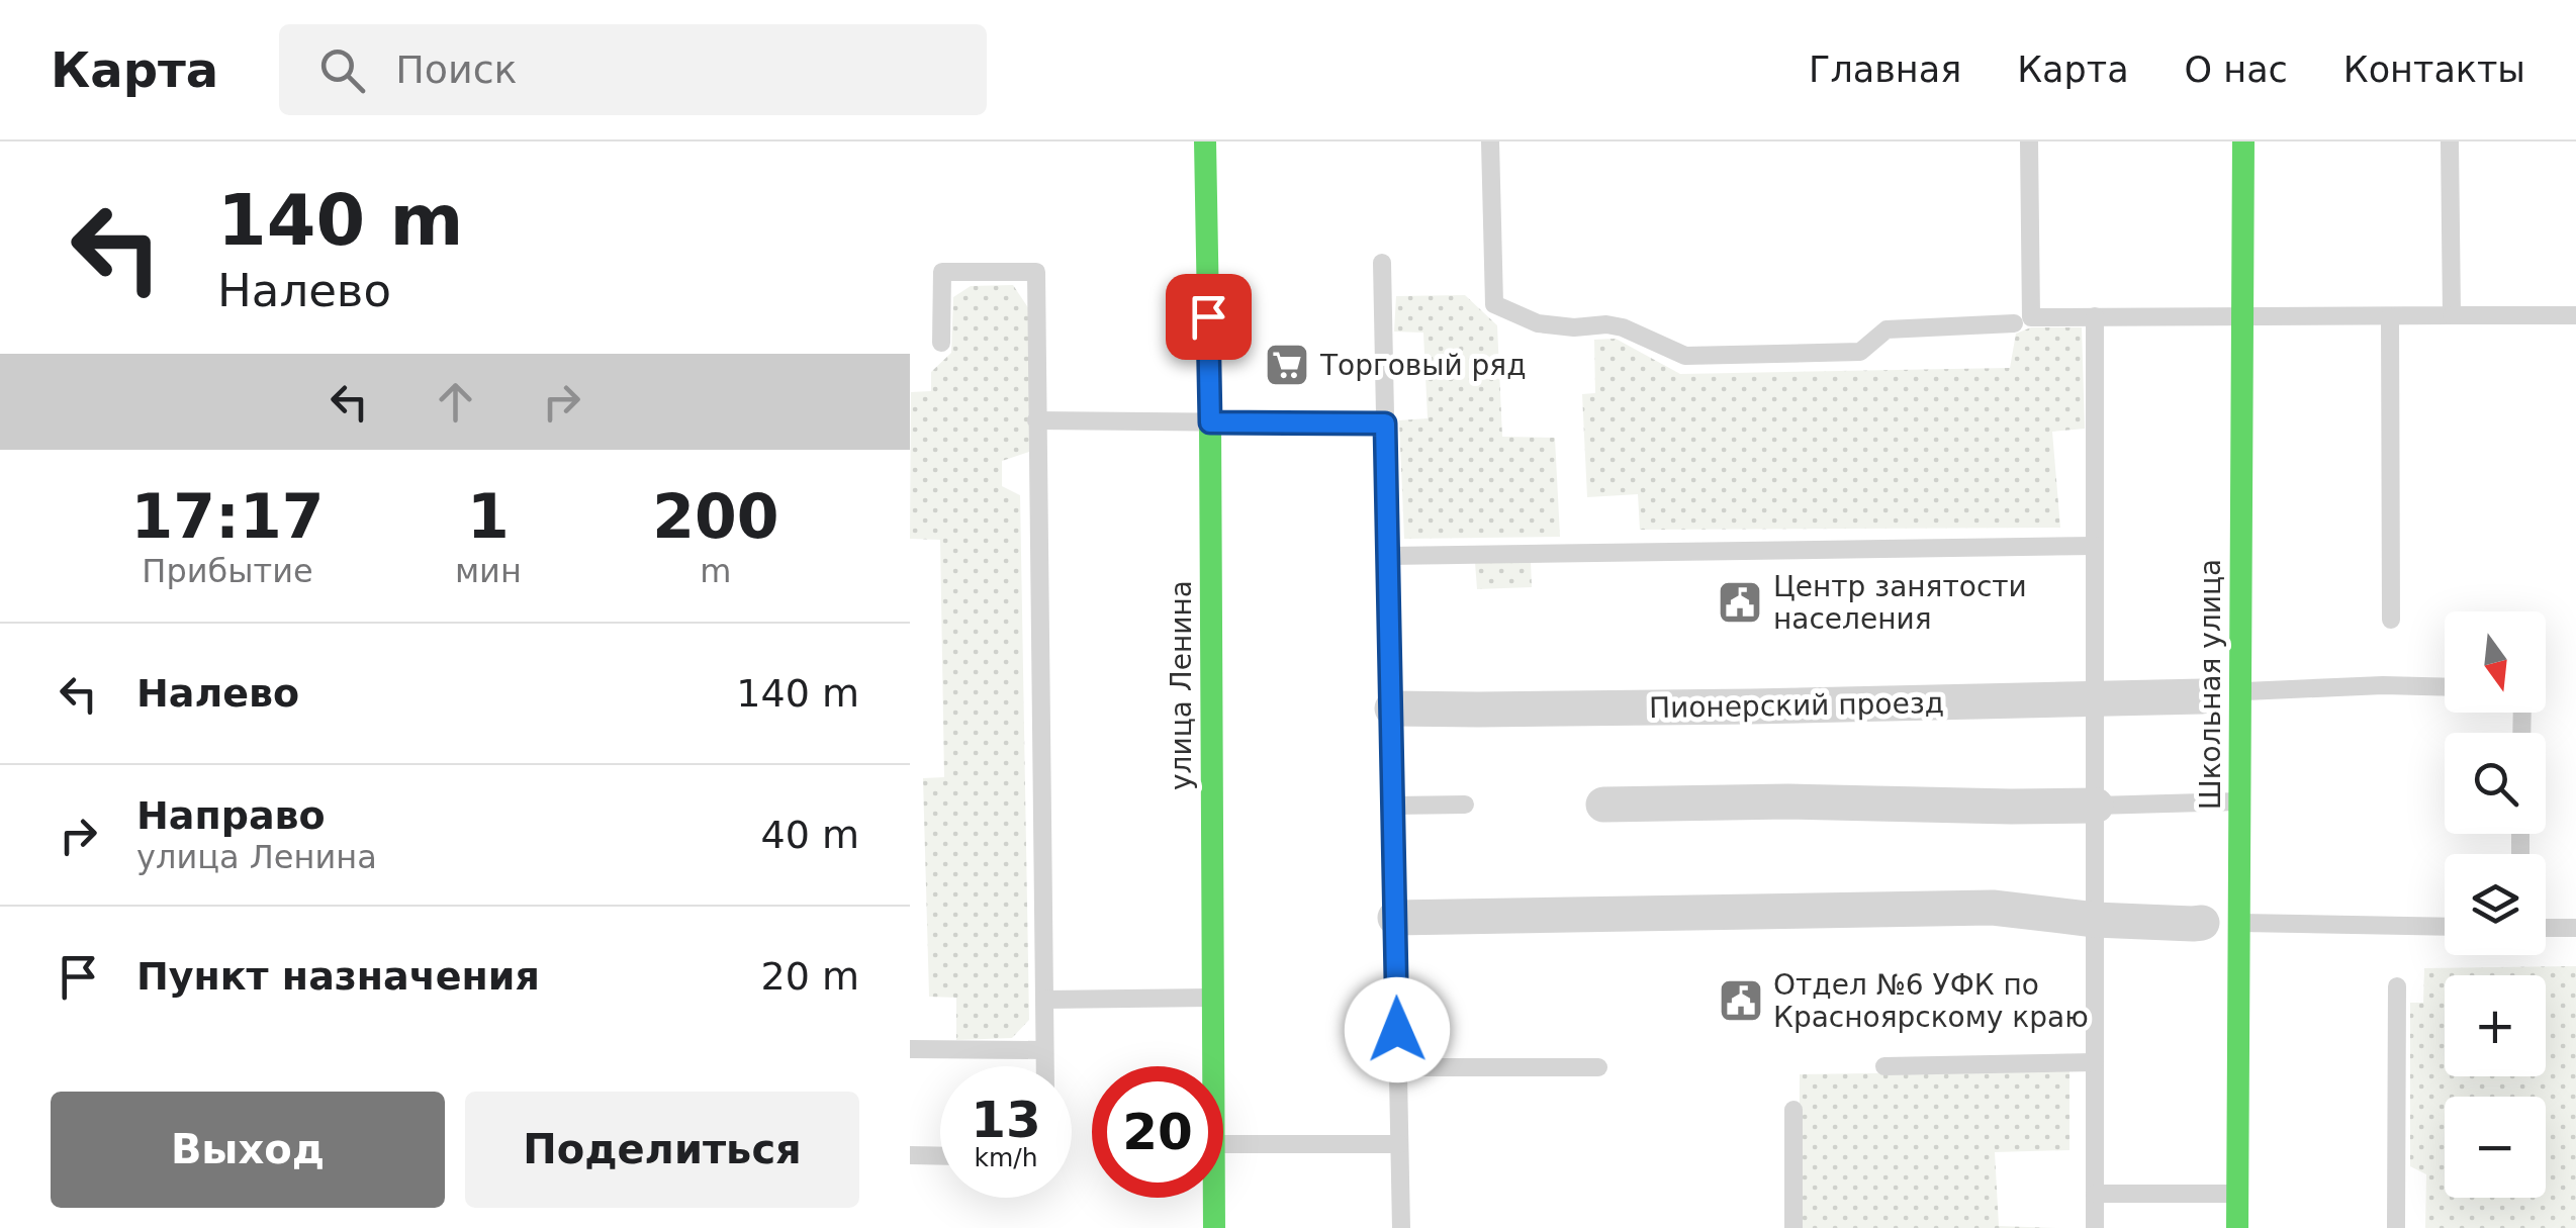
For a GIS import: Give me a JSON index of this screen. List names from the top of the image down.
{
  "streets": {
    "street": ["Школьная улица", "улица Ленина", "Пионерский проезд"]
  },
  "places": {
    "supermarket": ["Торговый ряд"],
    "public building": ["Центр занятости населения", "Отдел №6 УФК по Красноярскому краю"]
  },
  "north": "bottom",
  "page": {
    "header": "Карта",
    "search": "Поиск",
    "nav": [
      "Главная",
      "Карта",
      "О нас",
      "Контакты"
    ],
    "turn": ["140 m", "Налево"],
    "eta": [
      "17:17",
      "Прибытие",
      "1",
      "мин",
      "200",
      "m"
    ],
    "map_buttons": ["+", "−"],
    "list": [
      {
        "name": "Налево",
        "value": "140 m"
      },
      {
        "name": "Направо",
        "note": "улица Ленина",
        "value": "40 m"
      },
      {
        "name": "Пункт назначения",
        "value": "20 m"
      }
    ],
    "speed": "13 km/h",
    "limit": "20",
    "buttons": ["Выход", "Поделиться"]
  }
}
